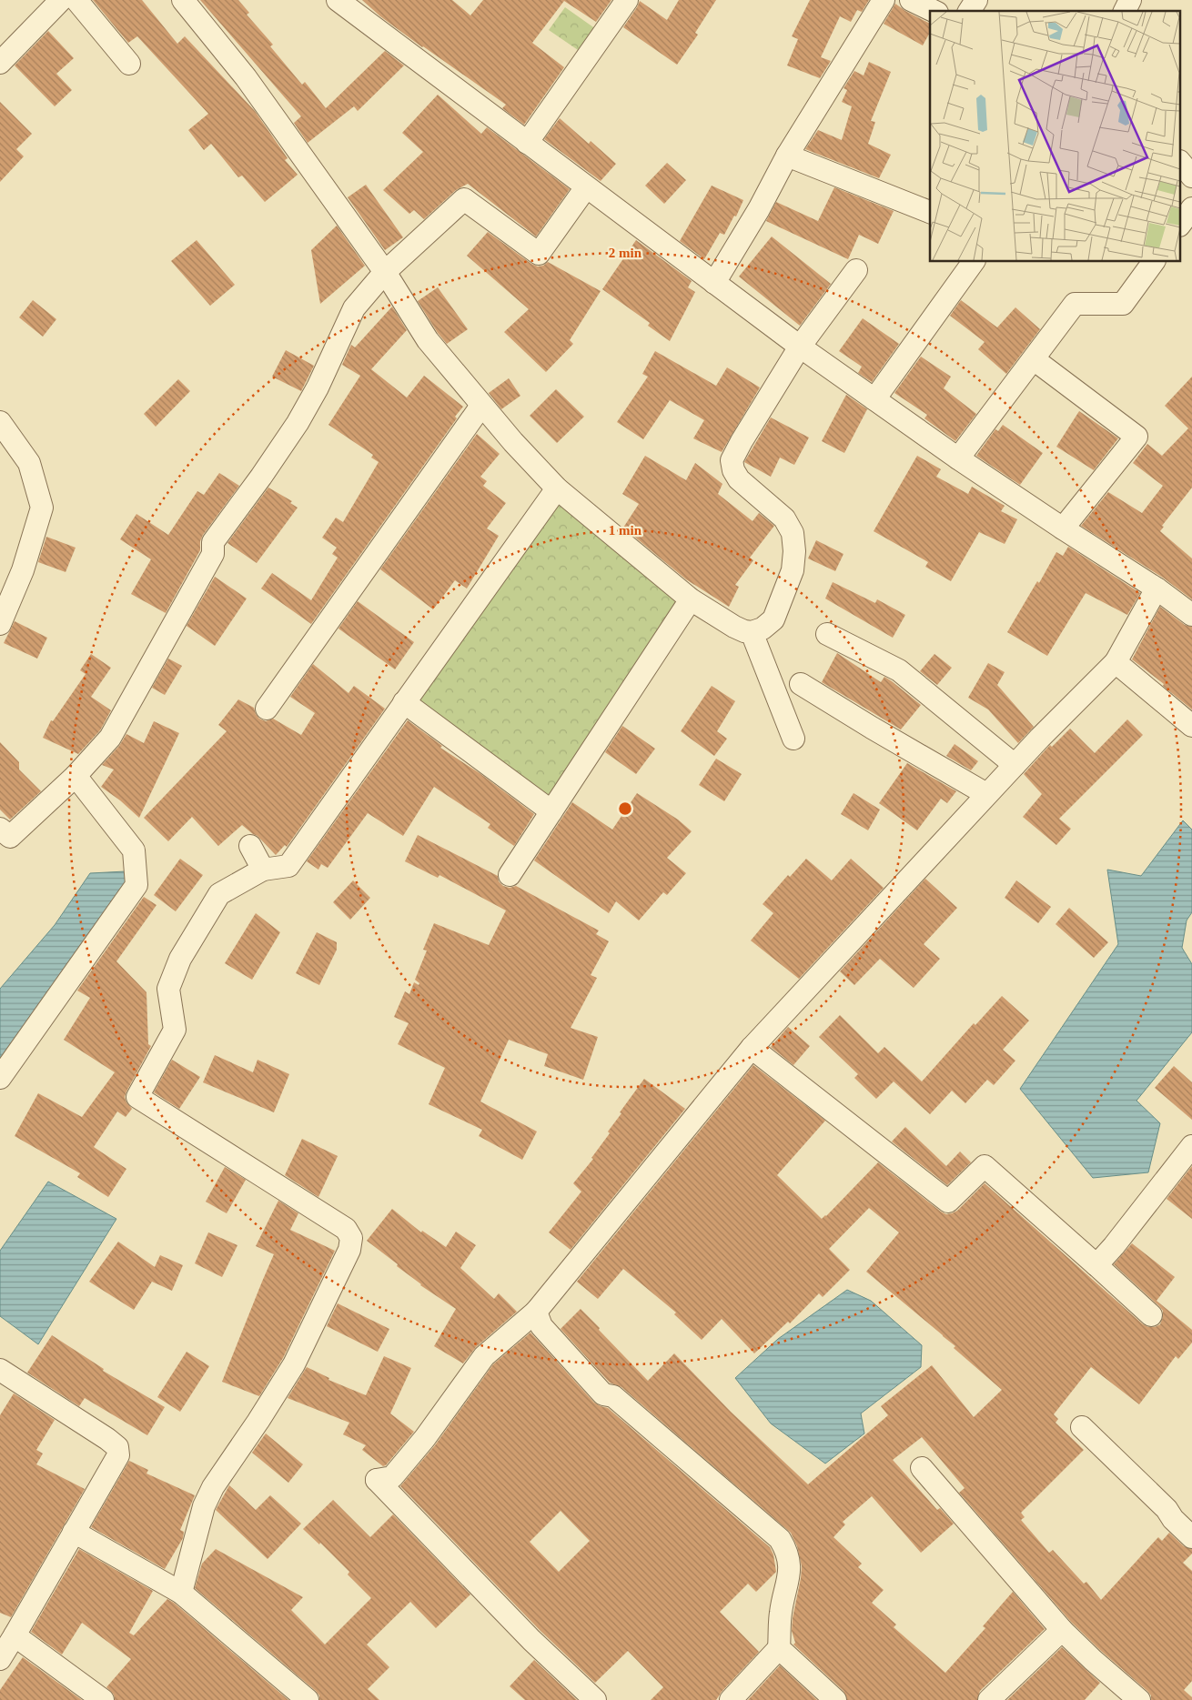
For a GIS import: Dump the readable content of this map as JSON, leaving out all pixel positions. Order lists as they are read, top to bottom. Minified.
{"rings":["2 min","1 min"]}
